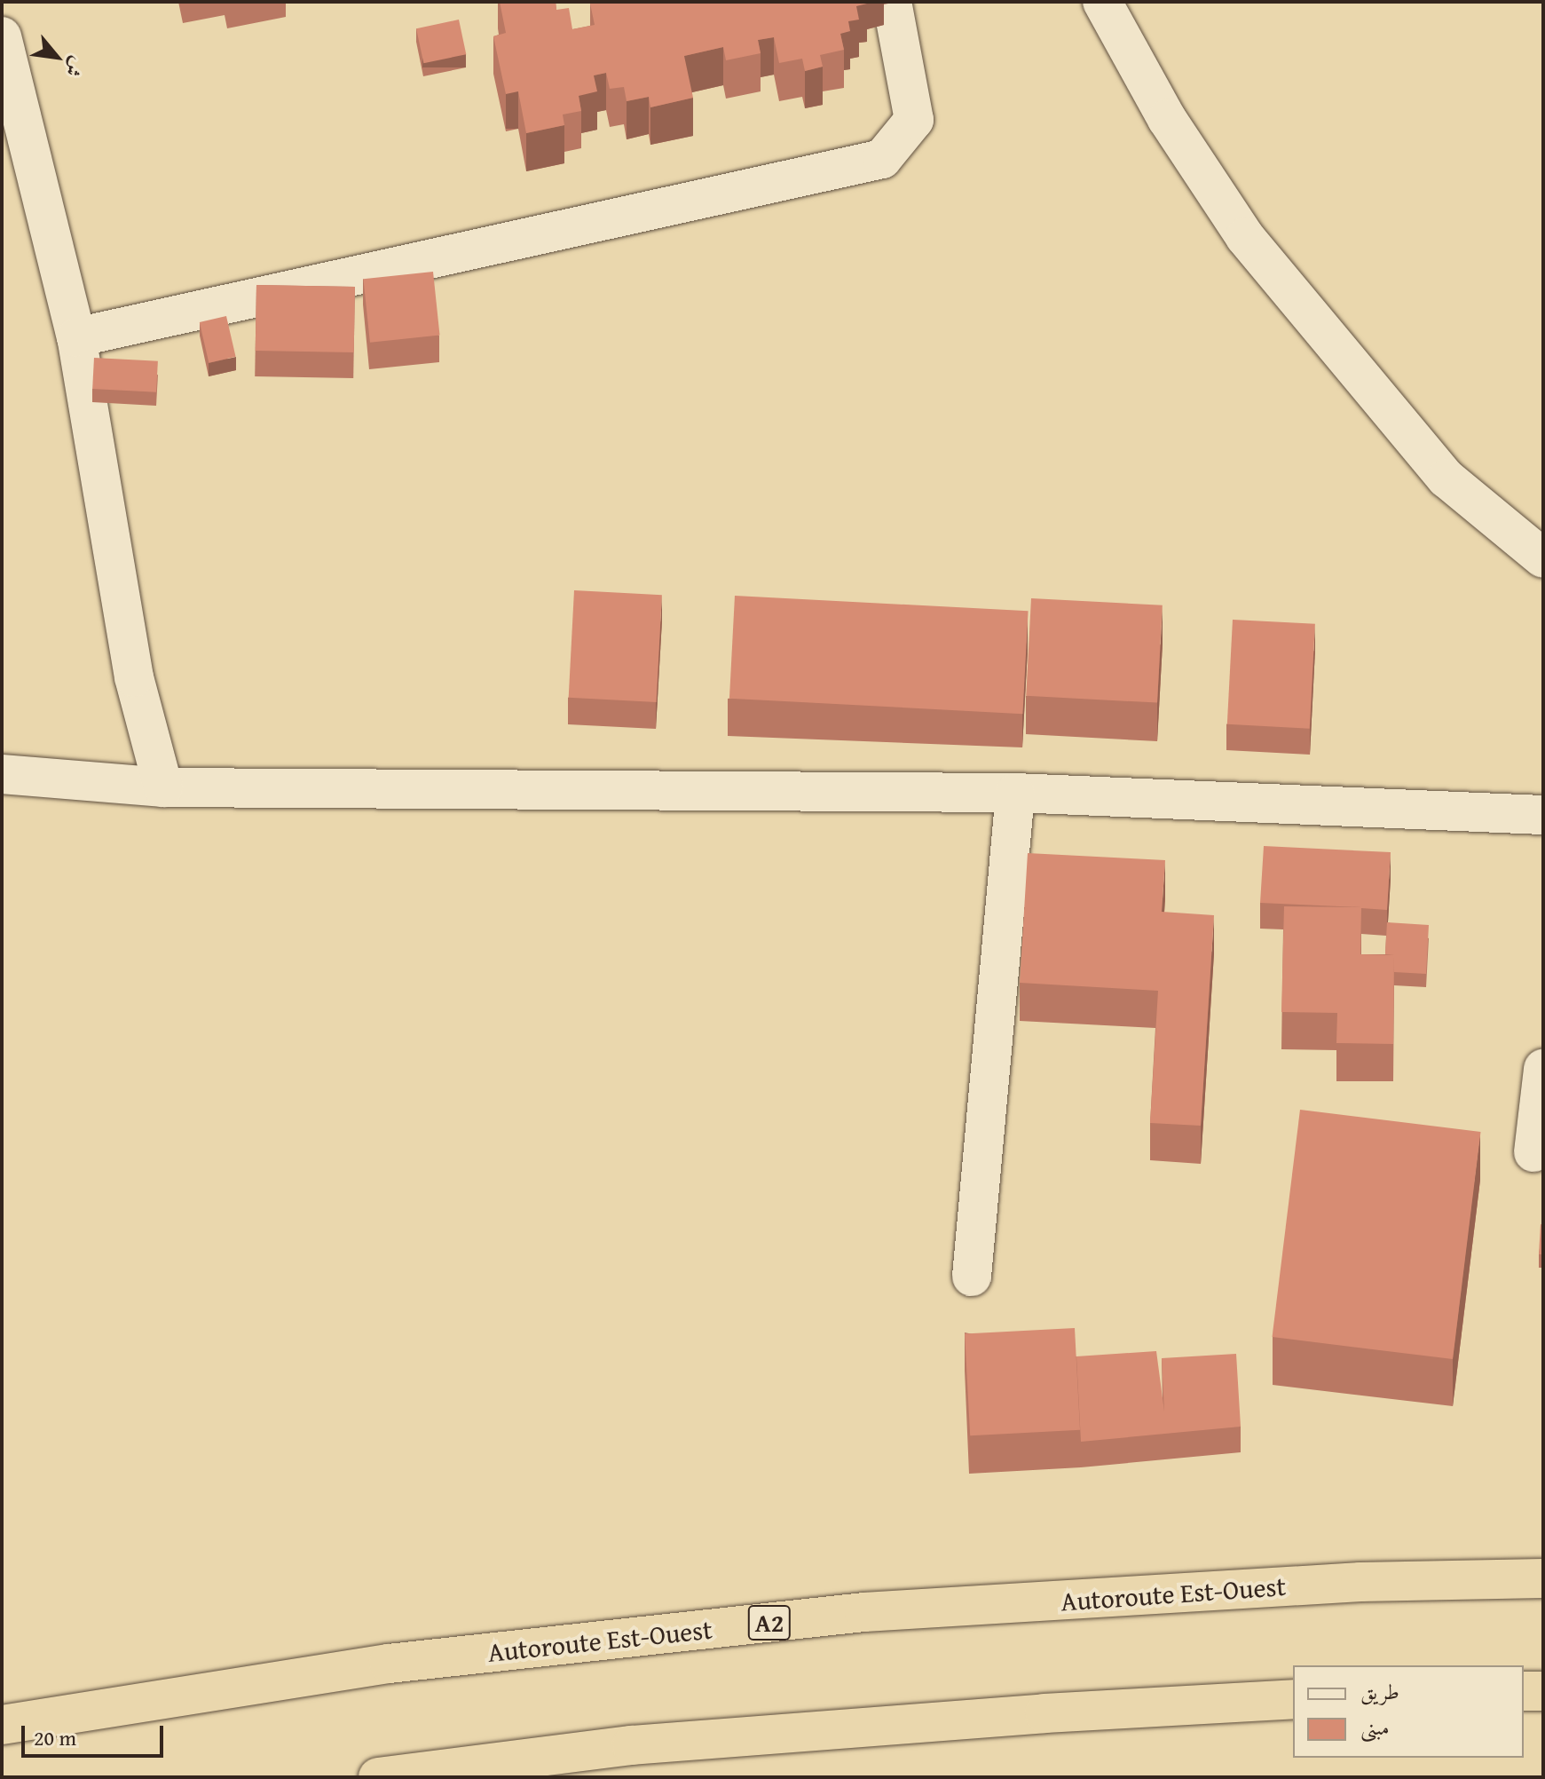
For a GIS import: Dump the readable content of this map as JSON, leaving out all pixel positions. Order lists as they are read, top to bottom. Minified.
{"streets":{"highway":["Autoroute Est-Ouest","A2"]},"legend":["طريق","مبنى"],"scale_bar":"20 m","north":"bottom right"}
